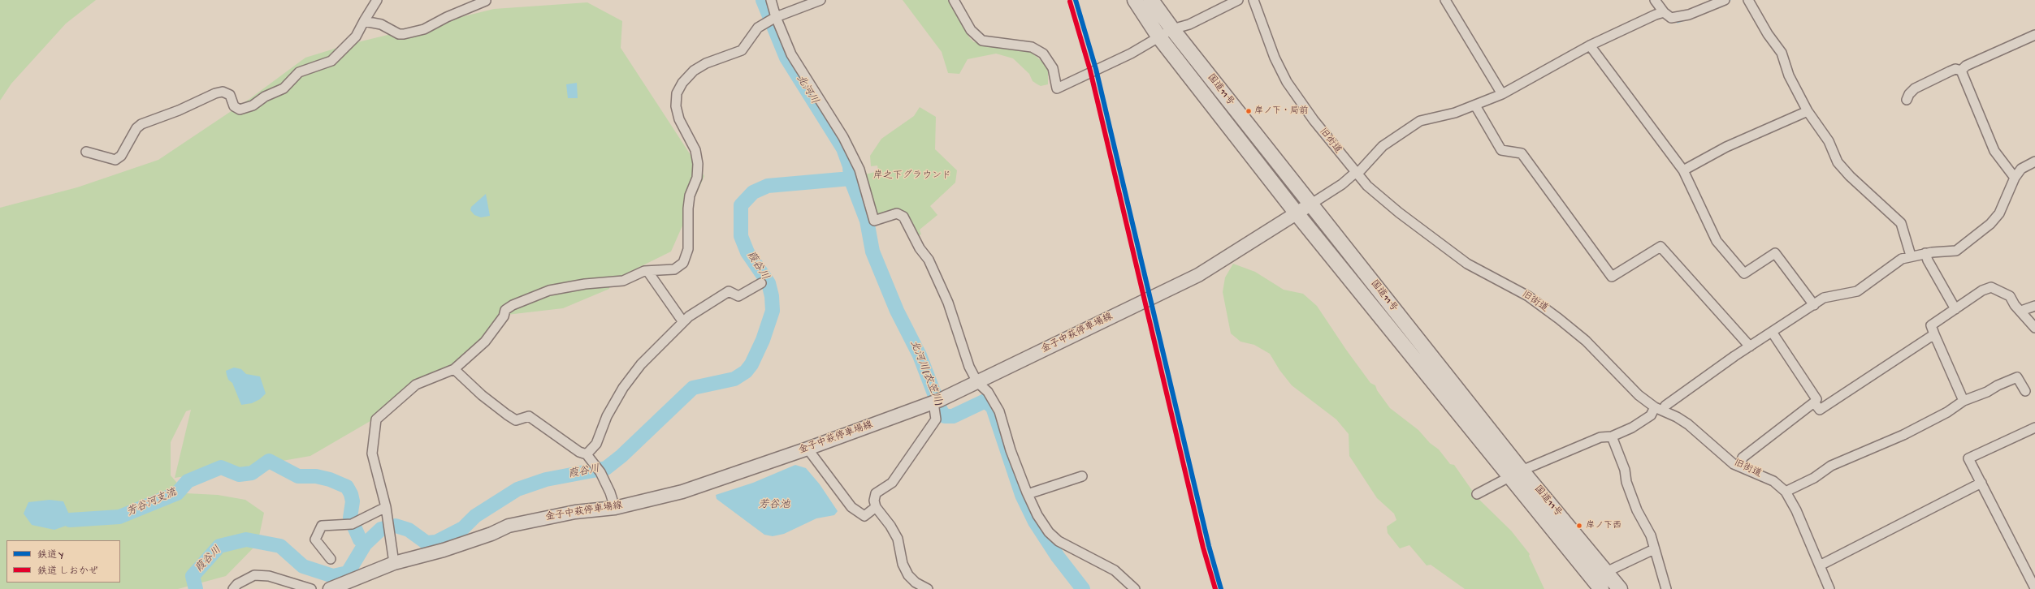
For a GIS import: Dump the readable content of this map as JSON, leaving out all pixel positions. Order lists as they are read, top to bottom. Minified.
{"streets":{"highway":["国道11号"],"main road":["金子中萩停車場線"],"street":["旧街道"]},"crossings":[["国道11号","金子中萩停車場線"]],"water":["北河川","葭谷川","北河川(衣笠川)","芳谷河支流","芳谷池"],"parks":["岸之下グラウンド"],"places":["岸ノ下・局前","岸ノ下西"],"lines":["rail line Y","rail line しおかぜ"],"legend":["鉄道 Y","鉄道 しおかぜ"]}
